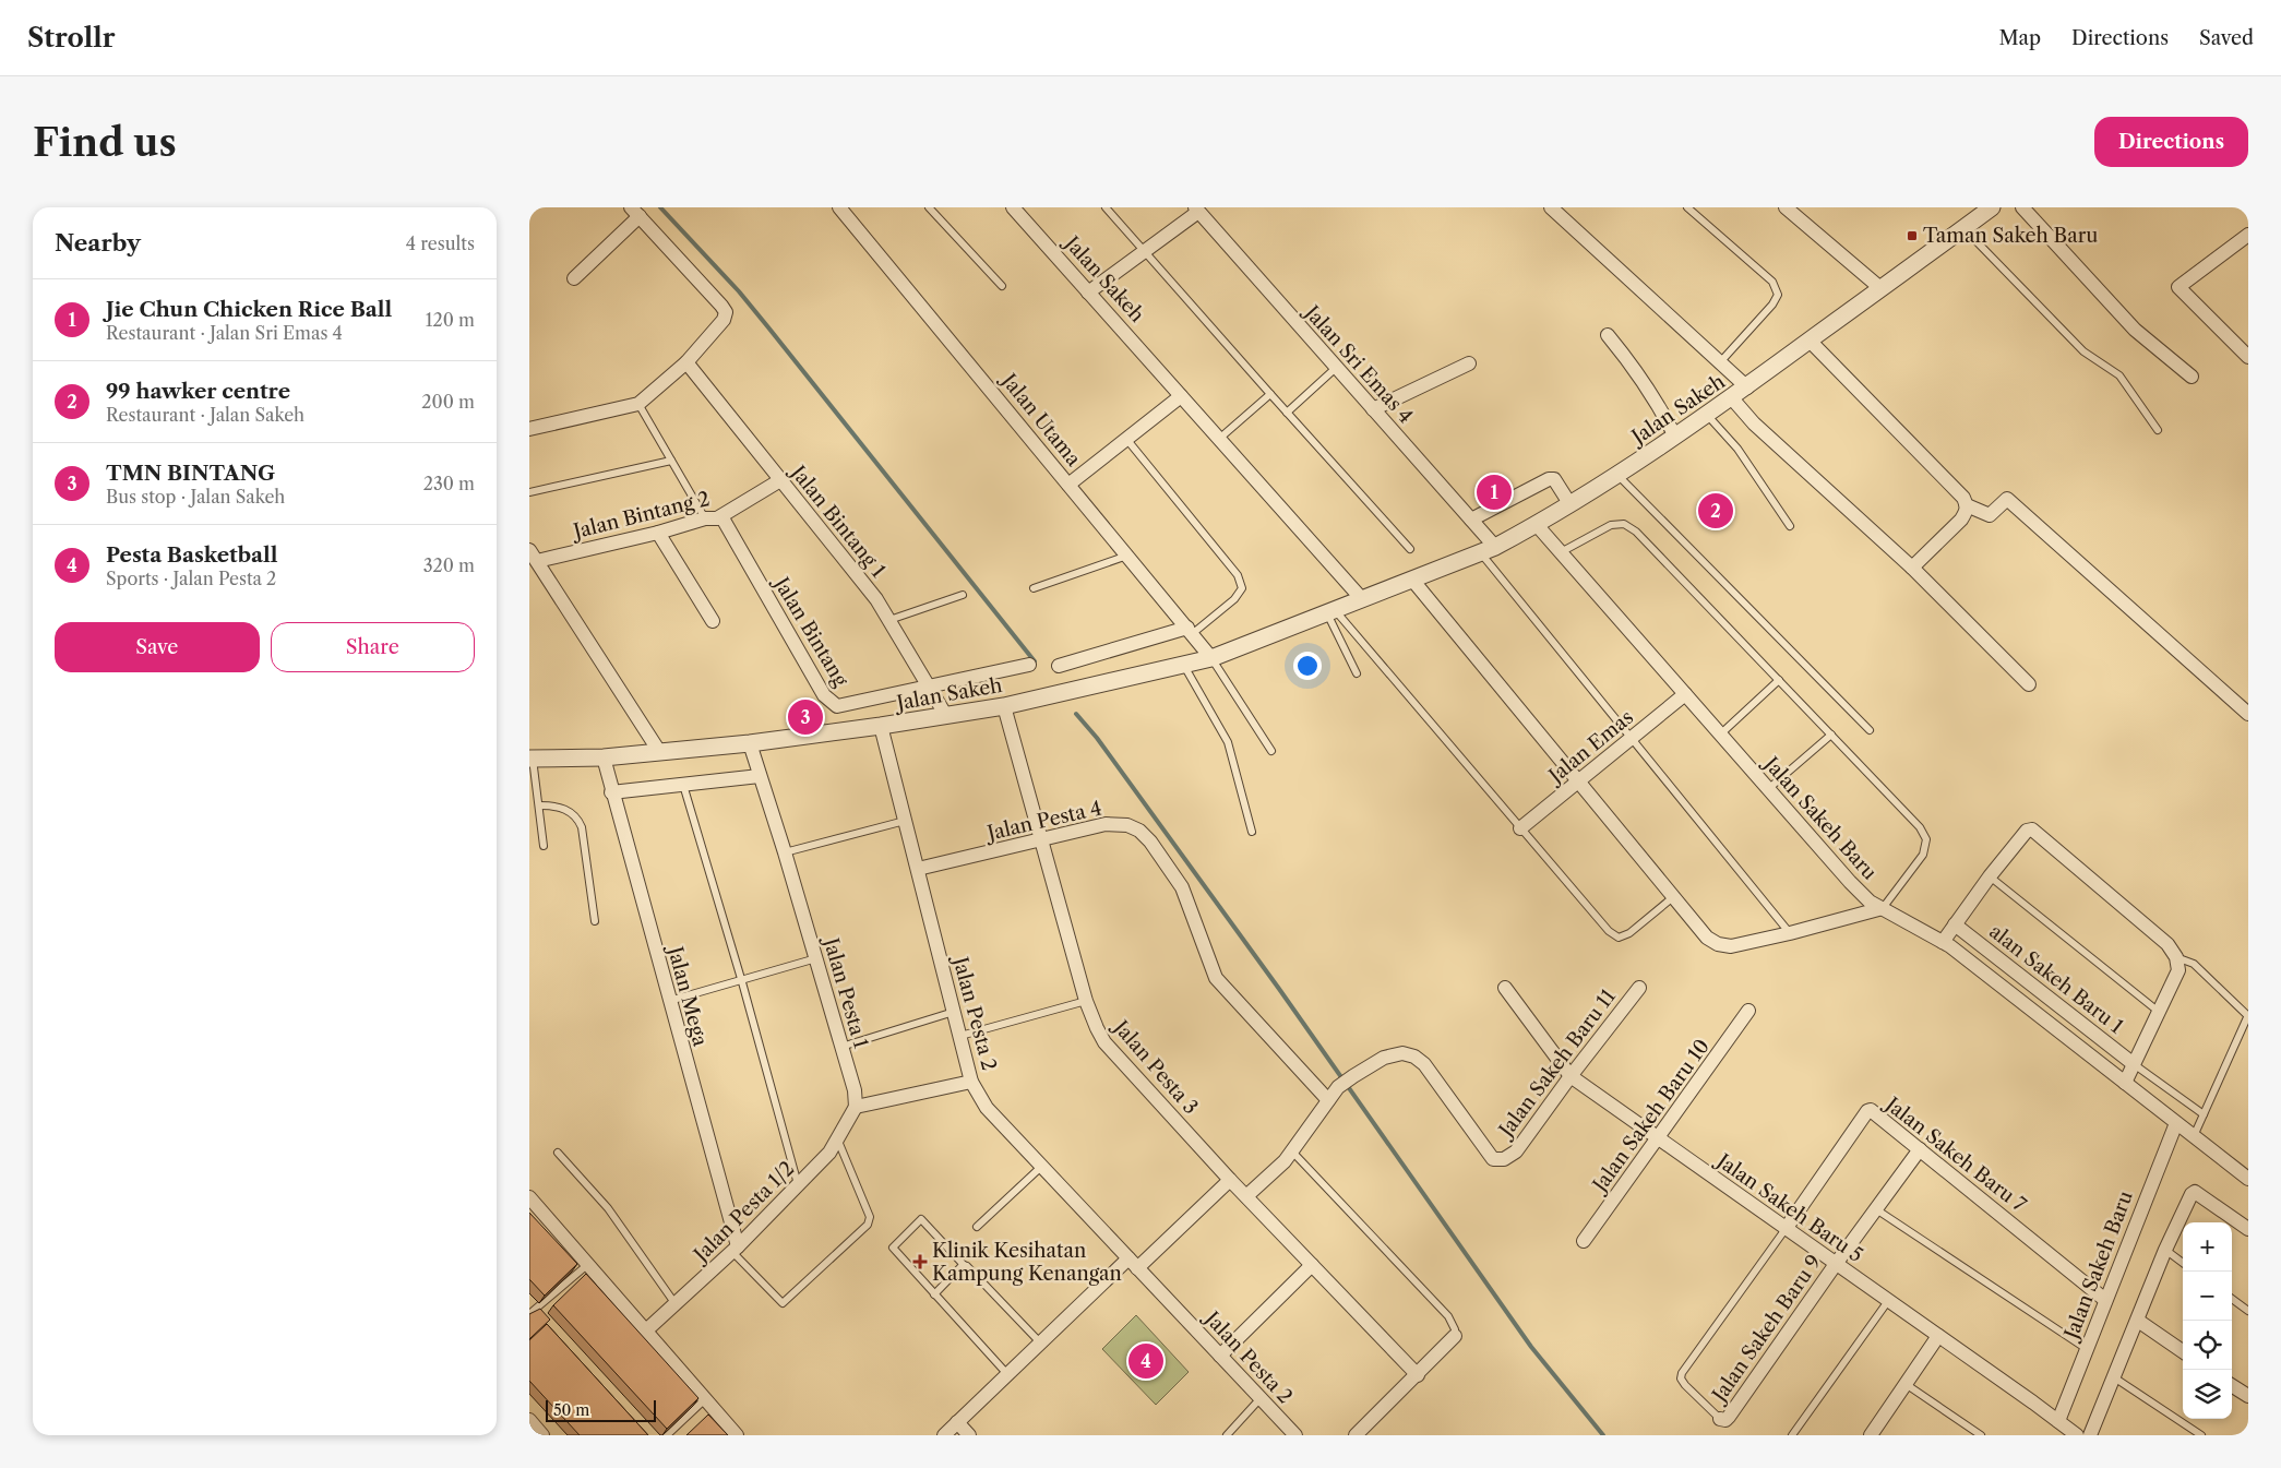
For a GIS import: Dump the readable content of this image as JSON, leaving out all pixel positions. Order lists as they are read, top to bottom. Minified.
{"streets":{"street":["Jalan Sakeh","Jalan Sri Emas 4","Jalan Utama","Jalan Bintang 2","Jalan Bintang 1","Jalan Bintang","Jalan Emas","Jalan Sakeh Baru","Jalan Pesta 4","alan Sakeh Baru 1","Jalan Pesta 1","Jalan Mega","Jalan Pesta 2","Jalan Sakeh Baru 11","Jalan Pesta 3","Jalan Sakeh Baru 10","Jalan Sakeh Baru 7","Jalan Sakeh Baru 5","Jalan Pesta 1/2","Jalan Sakeh Baru 9"]},"crossings":[["Jalan Sakeh","Jalan Sri Emas 4"],["Jalan Sakeh","Jalan Utama"],["Jalan Sakeh","Jalan Bintang 1"],["Jalan Sakeh","Jalan Sakeh Baru"],["Jalan Sakeh","Jalan Pesta 1"],["Jalan Sakeh","Jalan Mega"],["Jalan Sakeh","Jalan Pesta 2"],["Jalan Sakeh","Jalan Pesta 3"],["Jalan Bintang 2","Jalan Bintang 1"],["Jalan Bintang 2","Jalan Bintang"],["Jalan Bintang 1","Jalan Bintang"],["Jalan Emas","Jalan Sakeh Baru"],["Jalan Sakeh Baru","Jalan Sakeh Baru 7"],["Jalan Sakeh Baru","Jalan Sakeh Baru 5"],["Jalan Pesta 4","Jalan Pesta 2"],["Jalan Pesta 4","Jalan Sakeh Baru 11"],["Jalan Pesta 4","Jalan Pesta 3"],["Jalan Pesta 1","Jalan Pesta 1/2"],["Jalan Mega","Jalan Pesta 1/2"],["Jalan Sakeh Baru 11","Jalan Sakeh Baru 5"],["Jalan Sakeh Baru 10","Jalan Sakeh Baru 5"],["Jalan Sakeh Baru 7","Jalan Sakeh Baru 5"],["Jalan Sakeh Baru 7","Jalan Sakeh Baru 9"],["Jalan Sakeh Baru 5","Jalan Sakeh Baru 9"]],"places":{"transit":["Taman Sakeh Baru"],"health":["Klinik Kesihatan Kampung Kenangan"]},"scale_bar":"50 m","page":{"header":"Strollr","nav":["Map","Directions","Saved"],"buttons":["Directions",["Save","Share"]],"title":"Find us","heading":["Nearby","4 results"],"list":[{"mark":"1","name":"Jie Chun Chicken Rice Ball","note":"Restaurant · Jalan Sri Emas 4","value":"120 m"},{"mark":"2","name":"99 hawker centre","note":"Restaurant · Jalan Sakeh","value":"200 m"},{"mark":"3","name":"TMN BINTANG","note":"Bus stop · Jalan Sakeh","value":"230 m"},{"mark":"4","name":"Pesta Basketball","note":"Sports · Jalan Pesta 2","value":"320 m"}],"pins":["1","2","3","4"],"map_buttons":["+","−"],"scale":"50 m"}}
